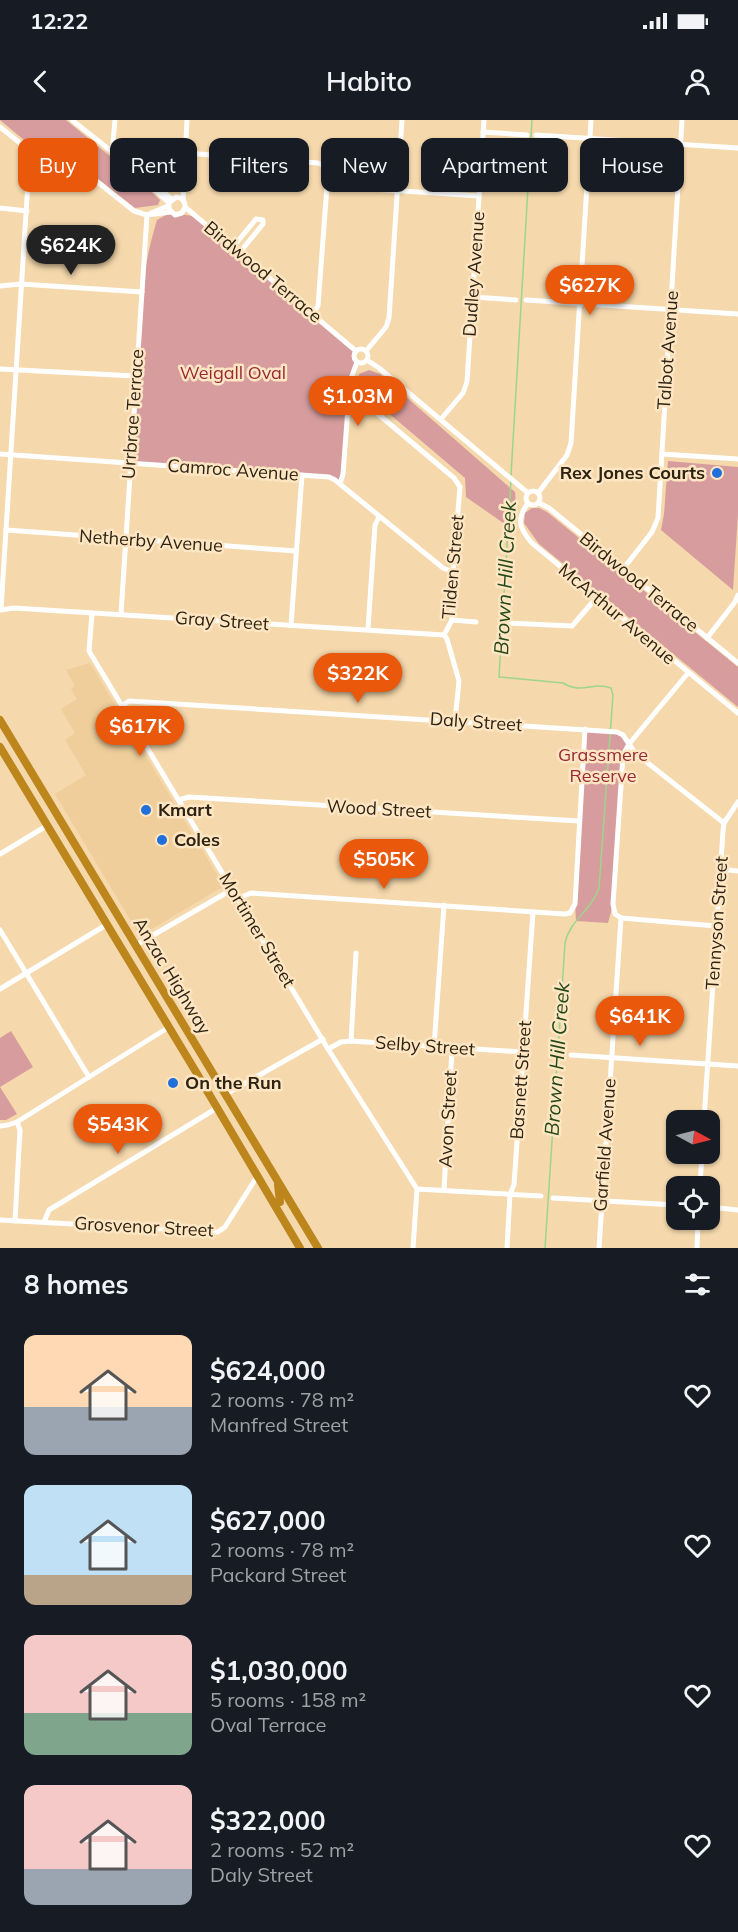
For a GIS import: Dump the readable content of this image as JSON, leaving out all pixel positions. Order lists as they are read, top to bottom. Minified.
{"streets":{"highway":["Anzac Highway"],"street":["Birdwood Terrace","Dudley Avenue","Talbot Avenue","Urrbrae Terrace","Camroc Avenue","Netherby Avenue","Tilden Street","McArthur Avenue","Gray Street","Daly Street","Wood Street","Tennyson Street","Mortimer Street","Selby Street","Basnett Street","Avon Street","Garfield Avenue","Grosvenor Street"]},"crossings":[["Birdwood Terrace","Talbot Avenue"],["Birdwood Terrace","McArthur Avenue"],["Urrbrae Terrace","Camroc Avenue"],["Urrbrae Terrace","Netherby Avenue"],["Urrbrae Terrace","Gray Street"],["Tilden Street","Gray Street"],["Tilden Street","Daly Street"],["McArthur Avenue","Garfield Avenue"],["Gray Street","Mortimer Street"],["Daly Street","Tennyson Street"],["Daly Street","Mortimer Street"],["Daly Street","Garfield Avenue"],["Wood Street","Mortimer Street"],["Mortimer Street","Selby Street"],["Anzac Highway","Grosvenor Street"],["Selby Street","Basnett Street"],["Selby Street","Avon Street"]],"water":["Brown Hill Creek"],"parks":["Weigall Oval","Grassmere Reserve"],"places":["Rex Jones Courts","Kmart","Coles","On the Run"],"north":"right","page":{"status":"12:22","header":"Habito","chip":["Buy","Rent","Filters","New","Apartment","House"],"price":["$624K","$627K","$1.03M","$322K","$617K","$505K","$641K","$543K"],"heading":"8 homes","list":[{"name":"$624,000","note":"2 rooms · 78 m² · Manfred Street"},{"name":"$627,000","note":"2 rooms · 78 m² · Packard Street"},{"name":"$1,030,000","note":"5 rooms · 158 m² · Oval Terrace"},{"name":"$322,000","note":"2 rooms · 52 m² · Daly Street"}]}}
